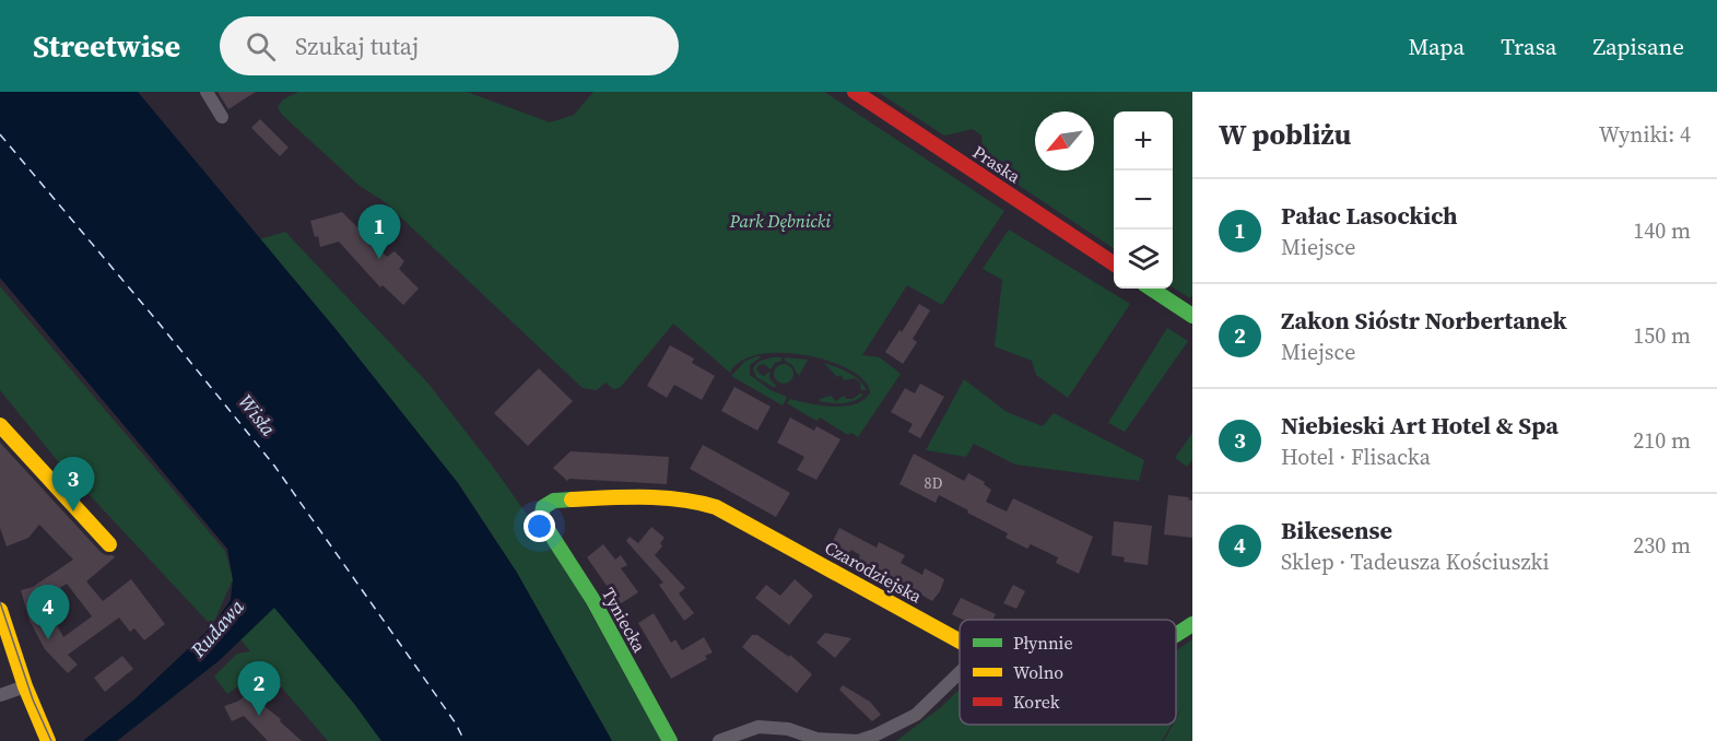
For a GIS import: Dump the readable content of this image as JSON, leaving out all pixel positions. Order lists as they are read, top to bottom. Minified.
{"streets":{"street":["Praska","Czarodziejska","Tyniecka"]},"crossings":[["Czarodziejska","Tyniecka"]],"water":["Wisła","Rudawa"],"parks":["Park Dębnicki"],"house_numbers":["8D"],"legend":["Płynnie","Wolno","Korek"],"north":"bottom left","page":{"header":"Streetwise","search":"Szukaj tutaj","nav":["Mapa","Trasa","Zapisane"],"heading":["W pobliżu","Wyniki: 4"],"map_buttons":["+","−"],"list":[{"mark":"1","name":"Pałac Lasockich","note":"Miejsce","value":"140 m"},{"mark":"2","name":"Zakon Sióstr Norbertanek","note":"Miejsce","value":"150 m"},{"mark":"3","name":"Niebieski Art Hotel & Spa","note":"Hotel · Flisacka","value":"210 m"},{"mark":"4","name":"Bikesense","note":"Sklep · Tadeusza Kościuszki","value":"230 m"}],"pins":["1","3","4","2"]}}
